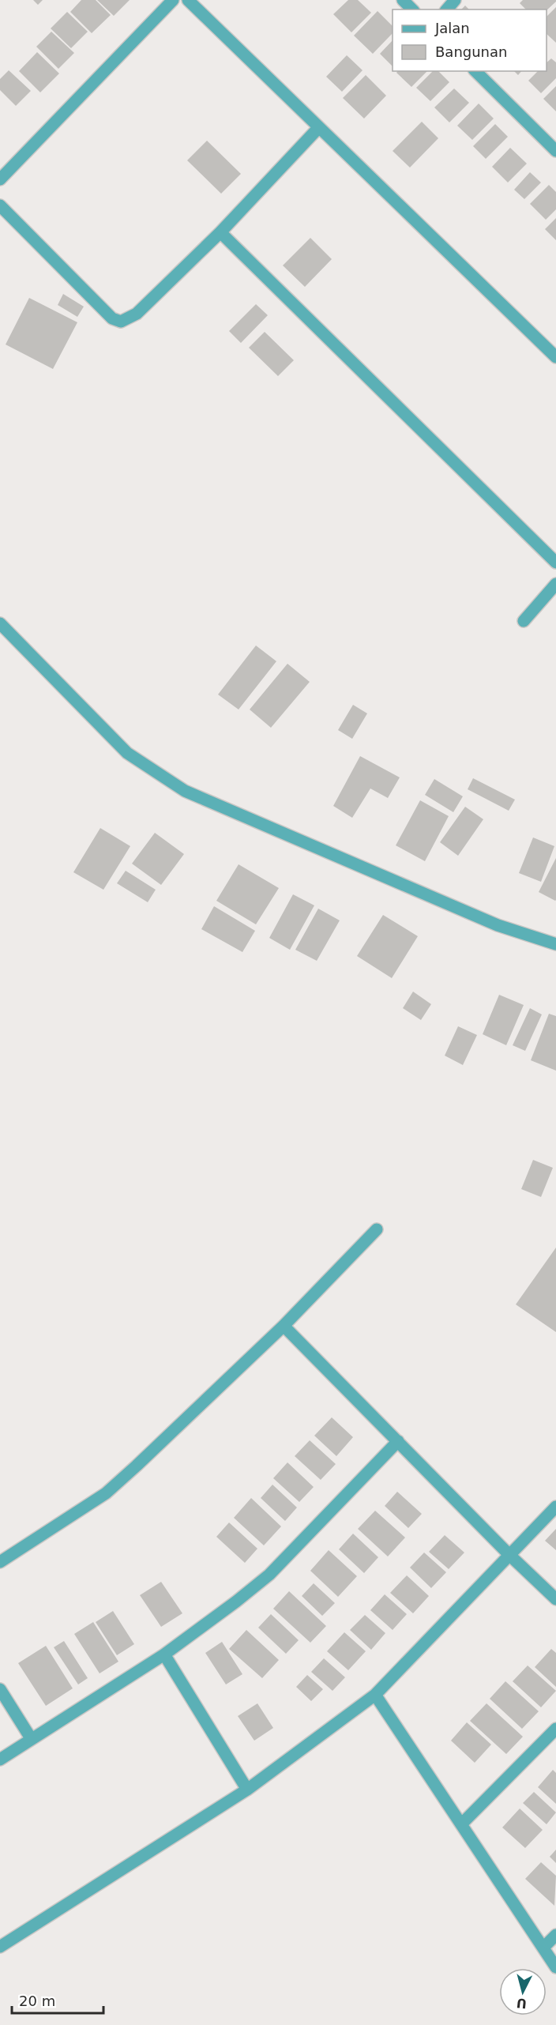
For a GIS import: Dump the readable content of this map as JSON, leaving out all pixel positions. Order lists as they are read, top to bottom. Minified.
{"legend":["Jalan","Bangunan"],"scale_bar":"20 m","north":"bottom"}
